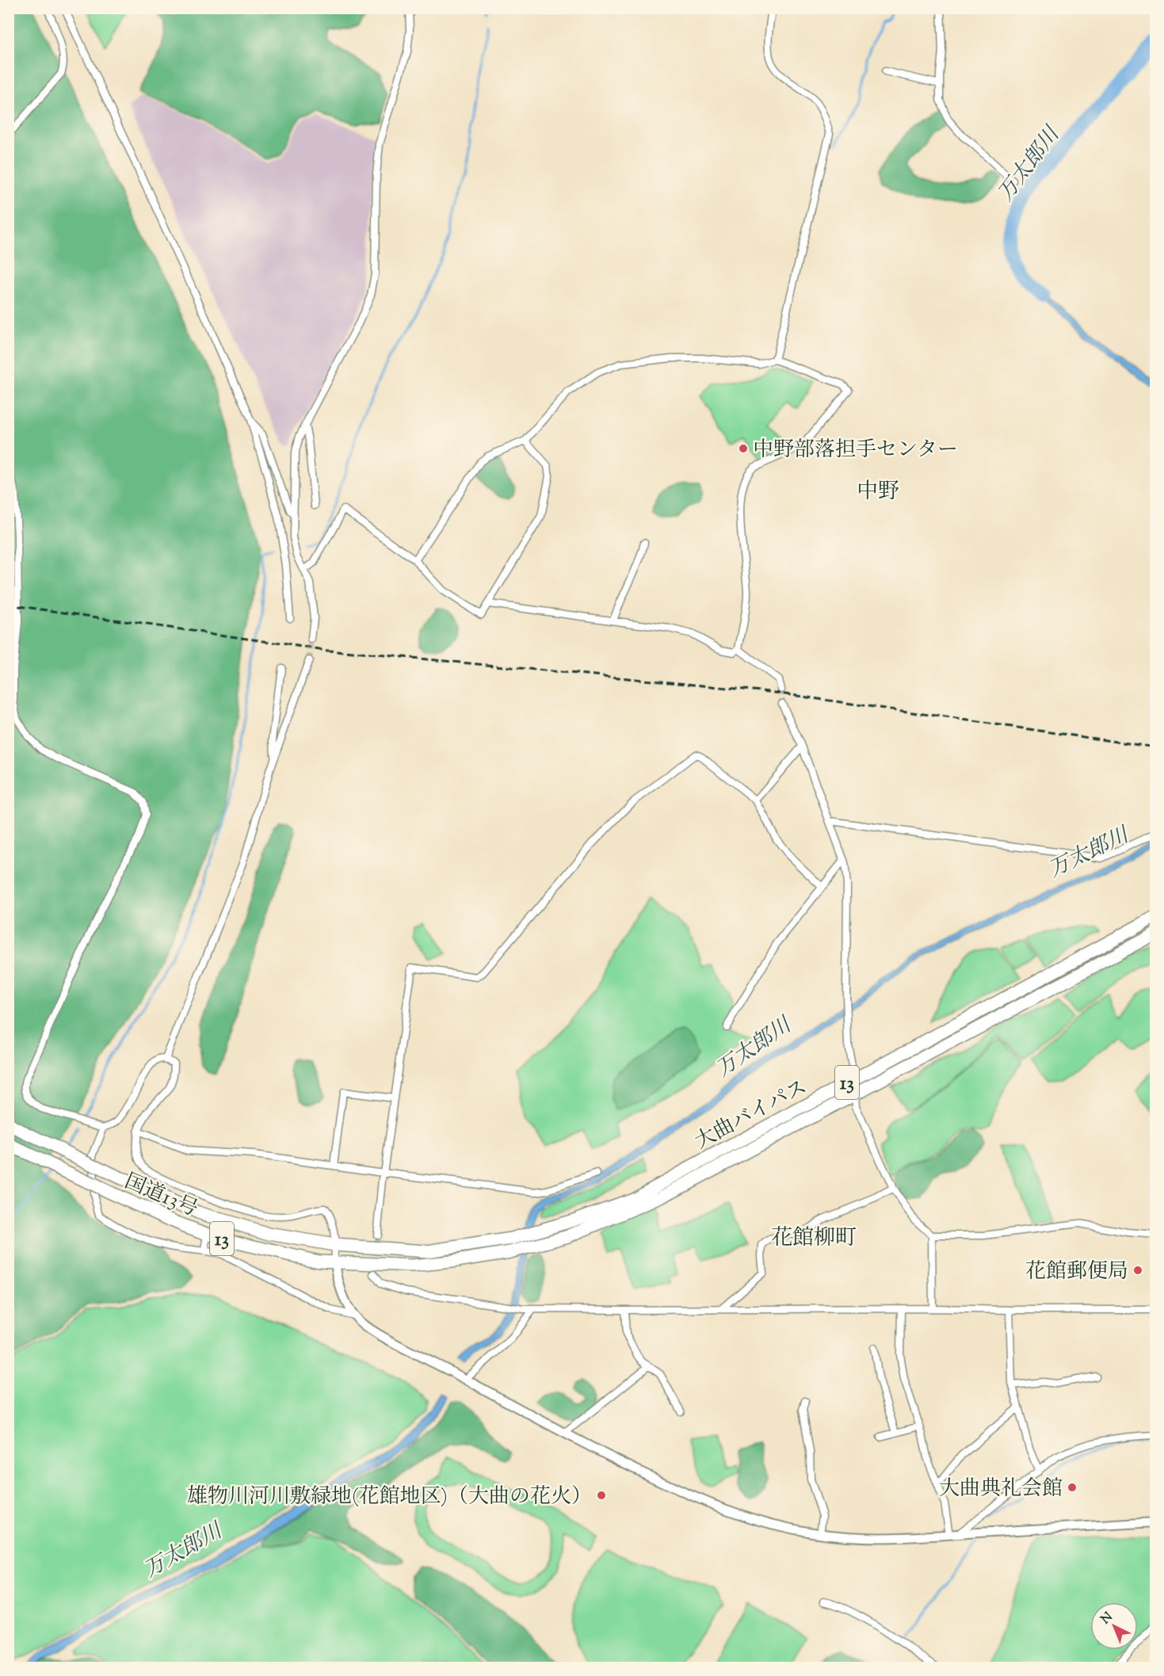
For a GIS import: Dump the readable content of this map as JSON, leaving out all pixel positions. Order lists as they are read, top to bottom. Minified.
{"streets":{"highway":["13","大曲バイパス","国道13号"]},"crossings":[["大曲バイパス","国道13号"]],"districts":["中野","花館柳町"],"water":["万太郎川"],"places":["中野部落担手センター","花館郵便局","大曲典礼会館","雄物川河川敷緑地(花館地区)（大曲の花火）"],"north":"top left"}
